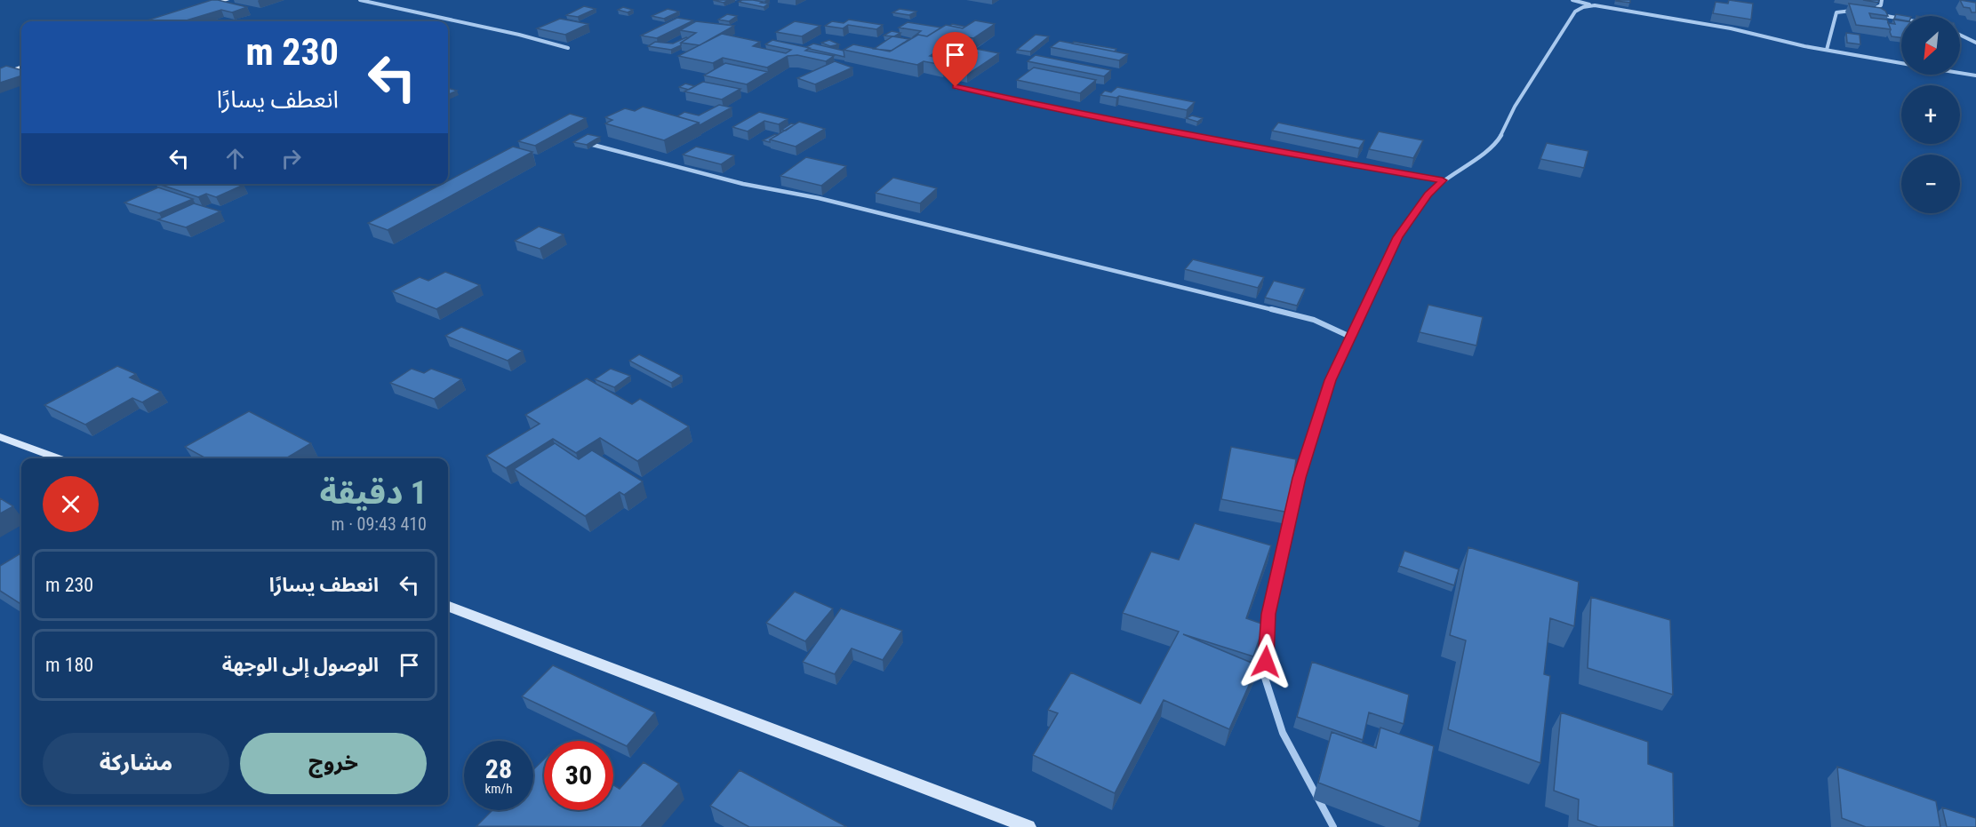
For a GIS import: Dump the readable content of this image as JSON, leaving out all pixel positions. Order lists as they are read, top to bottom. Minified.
{"north":"bottom left","page":{"map_buttons":["+","−"],"turn":["230 m","انعطف يسارًا"],"heading":["1 دقيقة","410 m · 09:43"],"list":[{"name":"انعطف يسارًا","value":"230 m"},{"name":"الوصول إلى الوجهة","value":"180 m"}],"buttons":["خروج","مشاركة"],"speed":"28 km/h","limit":"30"}}
